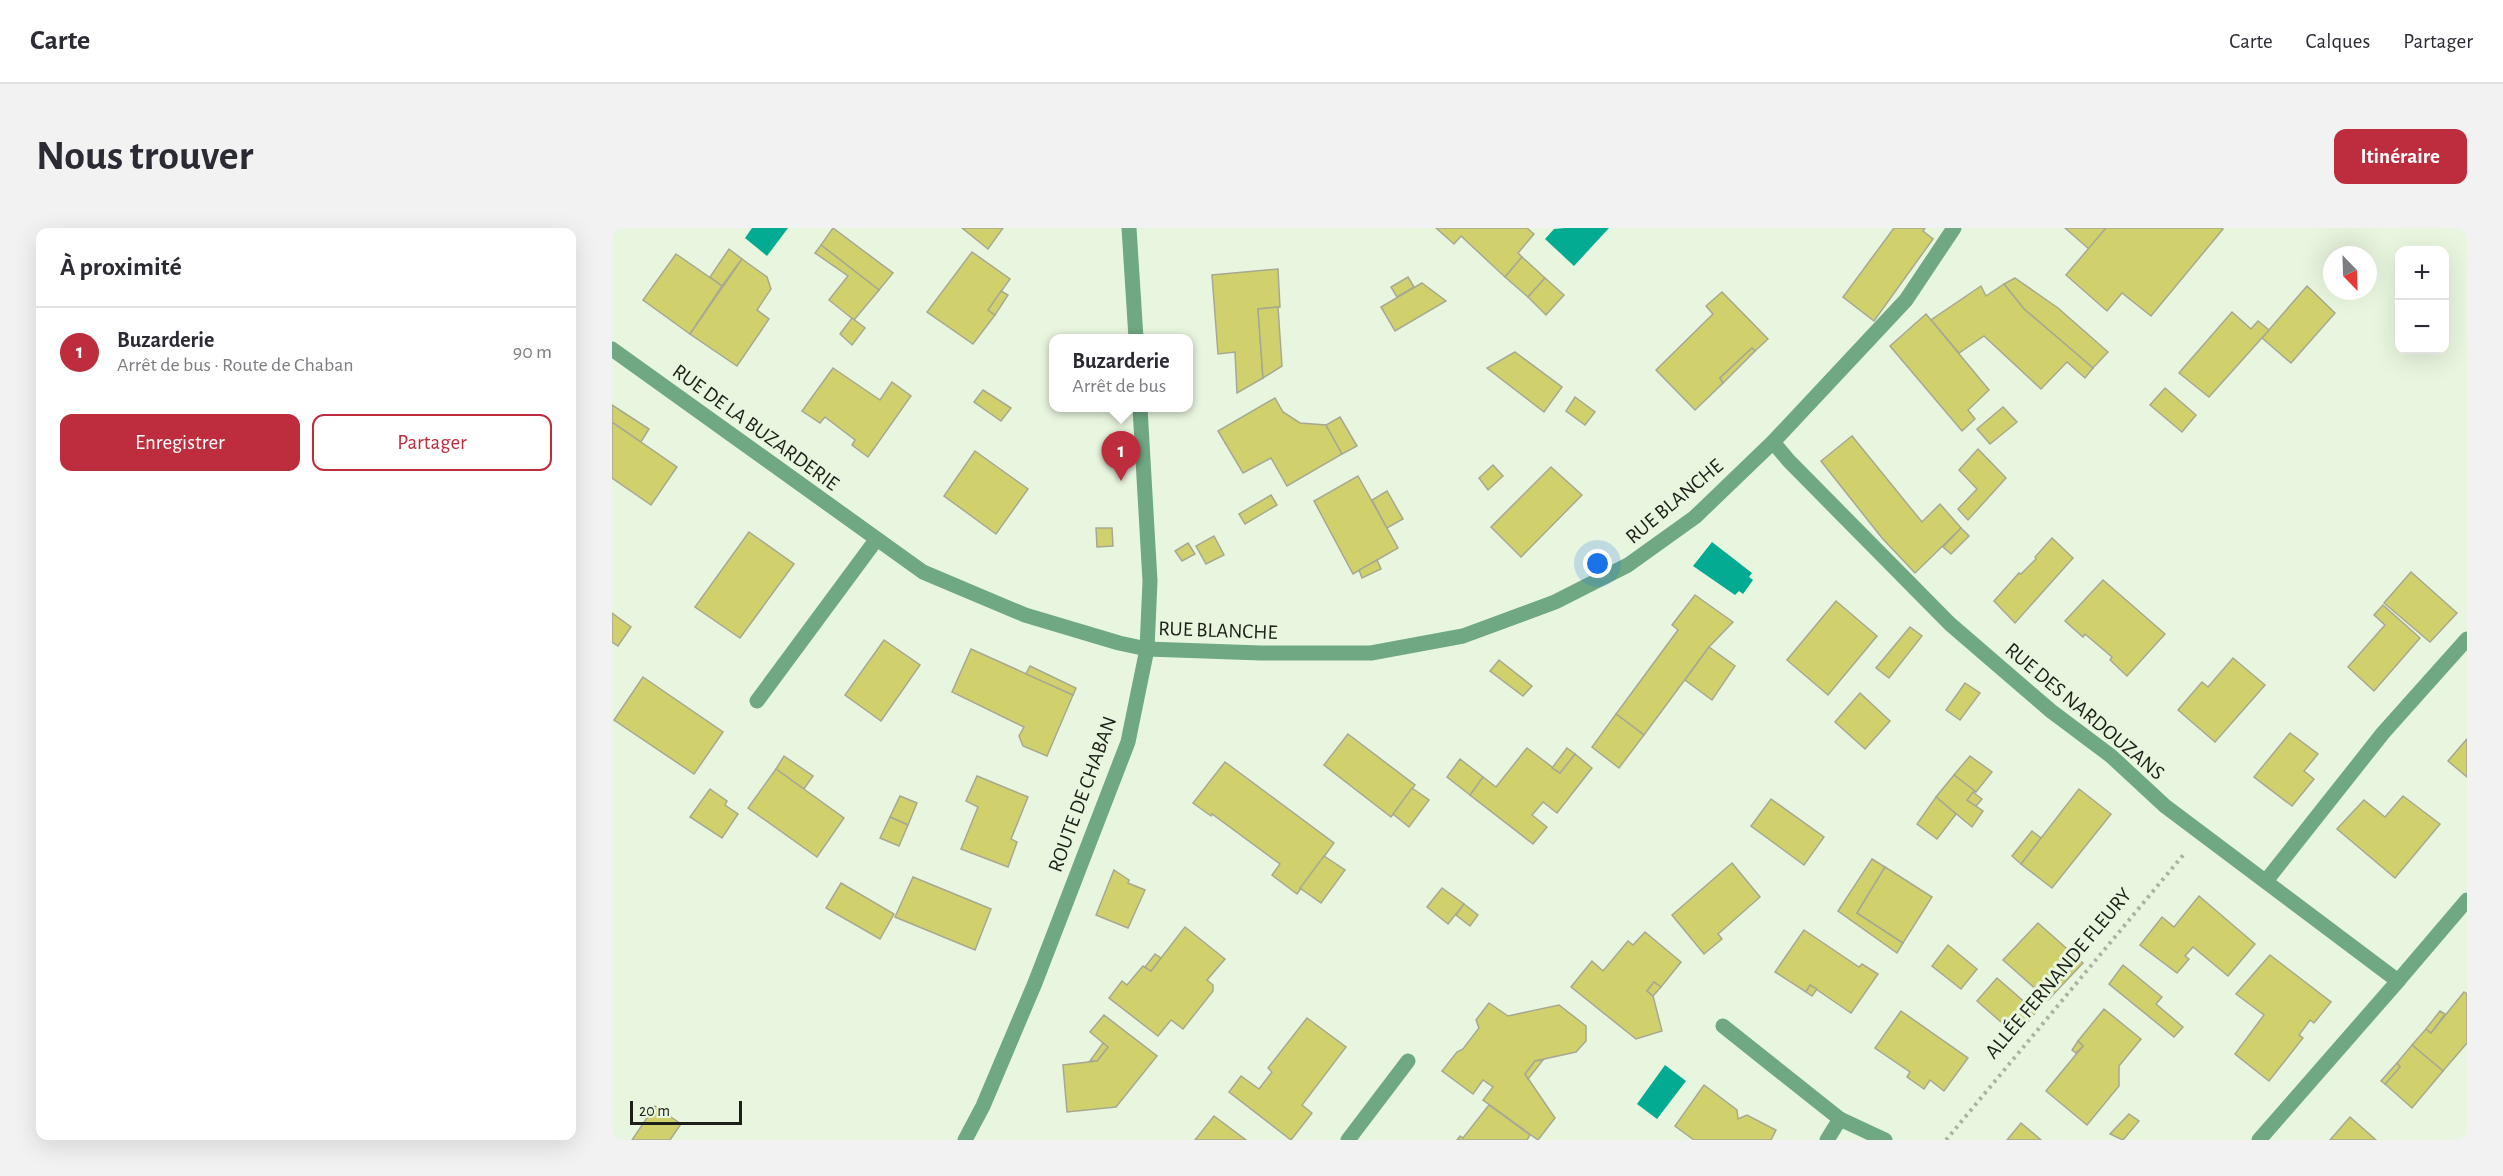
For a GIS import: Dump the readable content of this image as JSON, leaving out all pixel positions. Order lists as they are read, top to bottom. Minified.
{"streets":{"street":["RUE DE LA BUZARDERIE","RUE BLANCHE","RUE DES NARDOUZANS","ROUTE DE CHABAN"],"path":["ALLÉE FERNANDE FLEURY"]},"crossings":[["RUE DE LA BUZARDERIE","RUE BLANCHE"],["RUE DE LA BUZARDERIE","ROUTE DE CHABAN"],["RUE BLANCHE","RUE DES NARDOUZANS"],["RUE BLANCHE","ROUTE DE CHABAN"],["RUE DES NARDOUZANS","ALLÉE FERNANDE FLEURY"]],"scale_bar":"20 m","north":"bottom right","page":{"header":"Carte","nav":["Carte","Calques","Partager"],"buttons":["Itinéraire",["Enregistrer","Partager"]],"title":"Nous trouver","heading":"À proximité","map_buttons":["+","−"],"list":[{"mark":"1","name":"Buzarderie","note":"Arrêt de bus · Route de Chaban","value":"90 m"}],"popup":["Buzarderie","Arrêt de bus"],"pins":"1","scale":"20 m"}}
